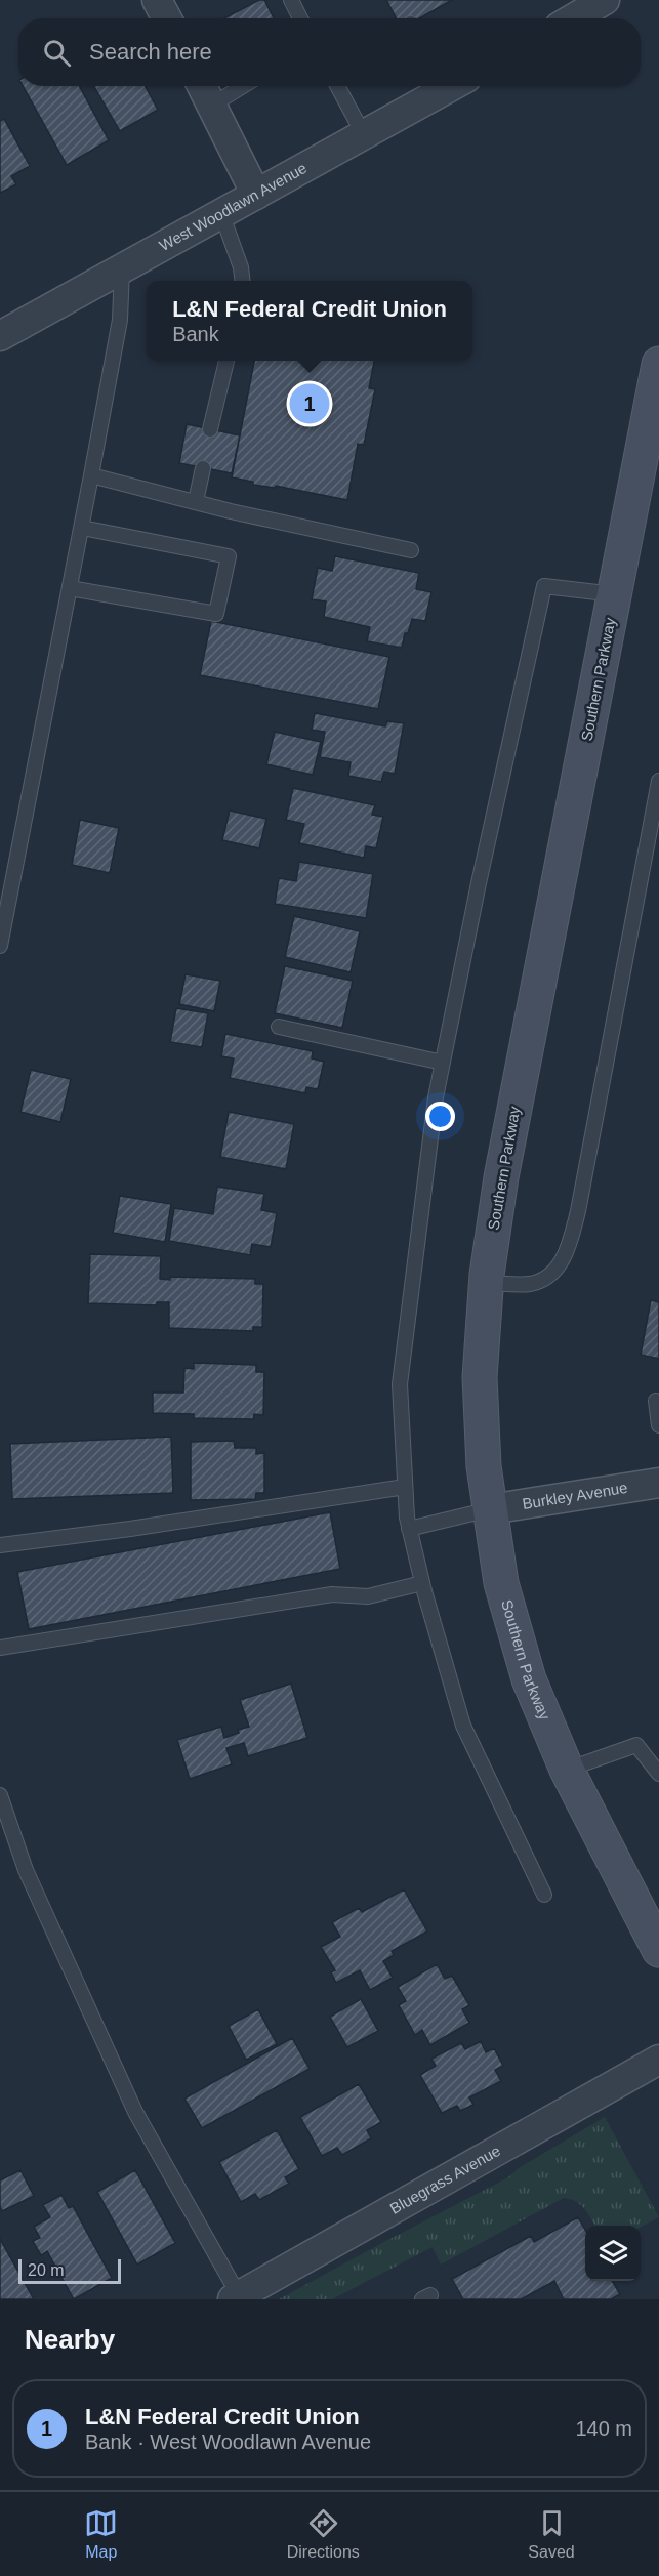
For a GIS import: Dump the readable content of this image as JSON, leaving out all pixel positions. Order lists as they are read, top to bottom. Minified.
{"streets":{"main road":["Southern Parkway"],"street":["West Woodlawn Avenue","Burkley Avenue","Bluegrass Avenue"]},"crossings":[["Southern Parkway","Burkley Avenue"]],"scale_bar":"20 m","page":{"search":"Search here","popup":["L&N Federal Credit Union","Bank"],"pins":"1","scale":"20 m","heading":"Nearby","list":[{"mark":"1","name":"L&N Federal Credit Union","note":"Bank · West Woodlawn Avenue","value":"140 m"}],"nav":["Map","Directions","Saved"]}}
